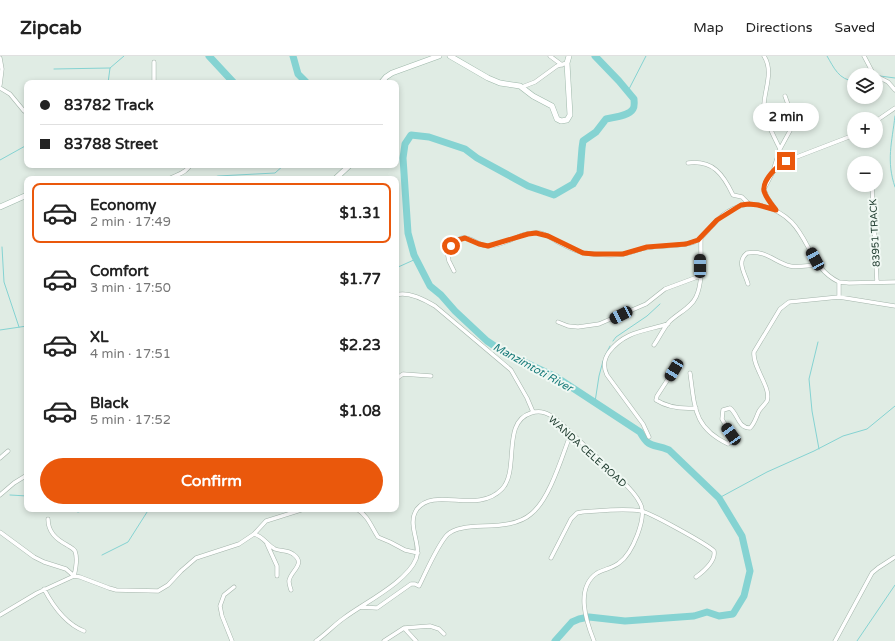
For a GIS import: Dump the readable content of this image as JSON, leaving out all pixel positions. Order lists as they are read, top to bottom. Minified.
{"streets":{"street":["83951 TRACK","WANDA CELE ROAD"]},"water":["Manzimtoti River"],"page":{"header":"Zipcab","nav":["Map","Directions","Saved"],"map_buttons":["+","−"],"banner":["83782 Track","83788 Street"],"bubble":"2 min","list":[{"name":"Economy","note":"2 min · 17:49","value":"$1.31"},{"name":"Comfort","note":"3 min · 17:50","value":"$1.77"},{"name":"XL","note":"4 min · 17:51","value":"$2.23"},{"name":"Black","note":"5 min · 17:52","value":"$1.08"}],"buttons":"Confirm"}}
